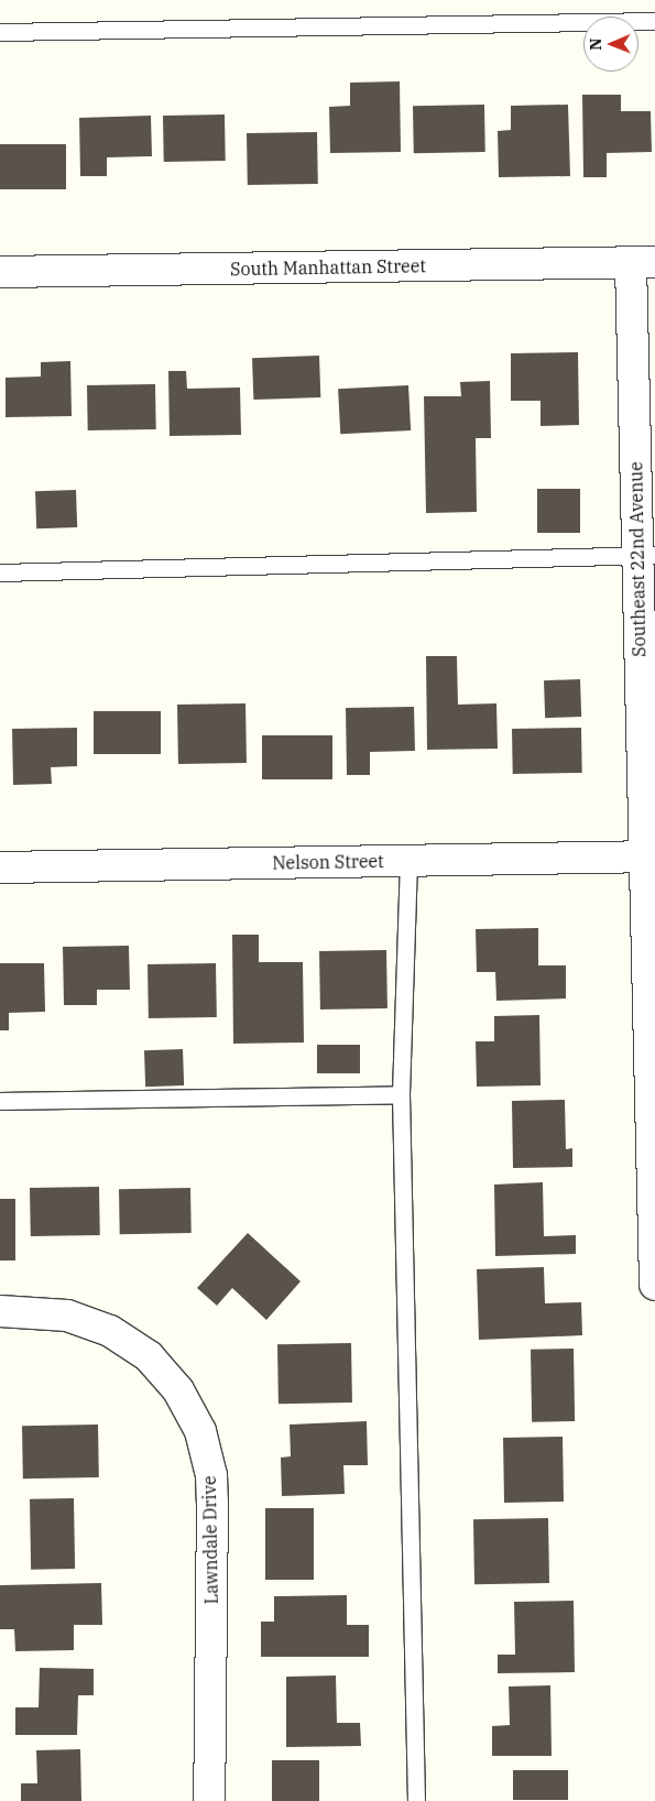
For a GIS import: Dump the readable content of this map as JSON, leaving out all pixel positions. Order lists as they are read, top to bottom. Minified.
{"streets":{"street":["South Manhattan Street","Southeast 22nd Avenue","Nelson Street","Lawndale Drive"]},"crossings":[["South Manhattan Street","Southeast 22nd Avenue"],["Southeast 22nd Avenue","Nelson Street"]],"north":"left"}
